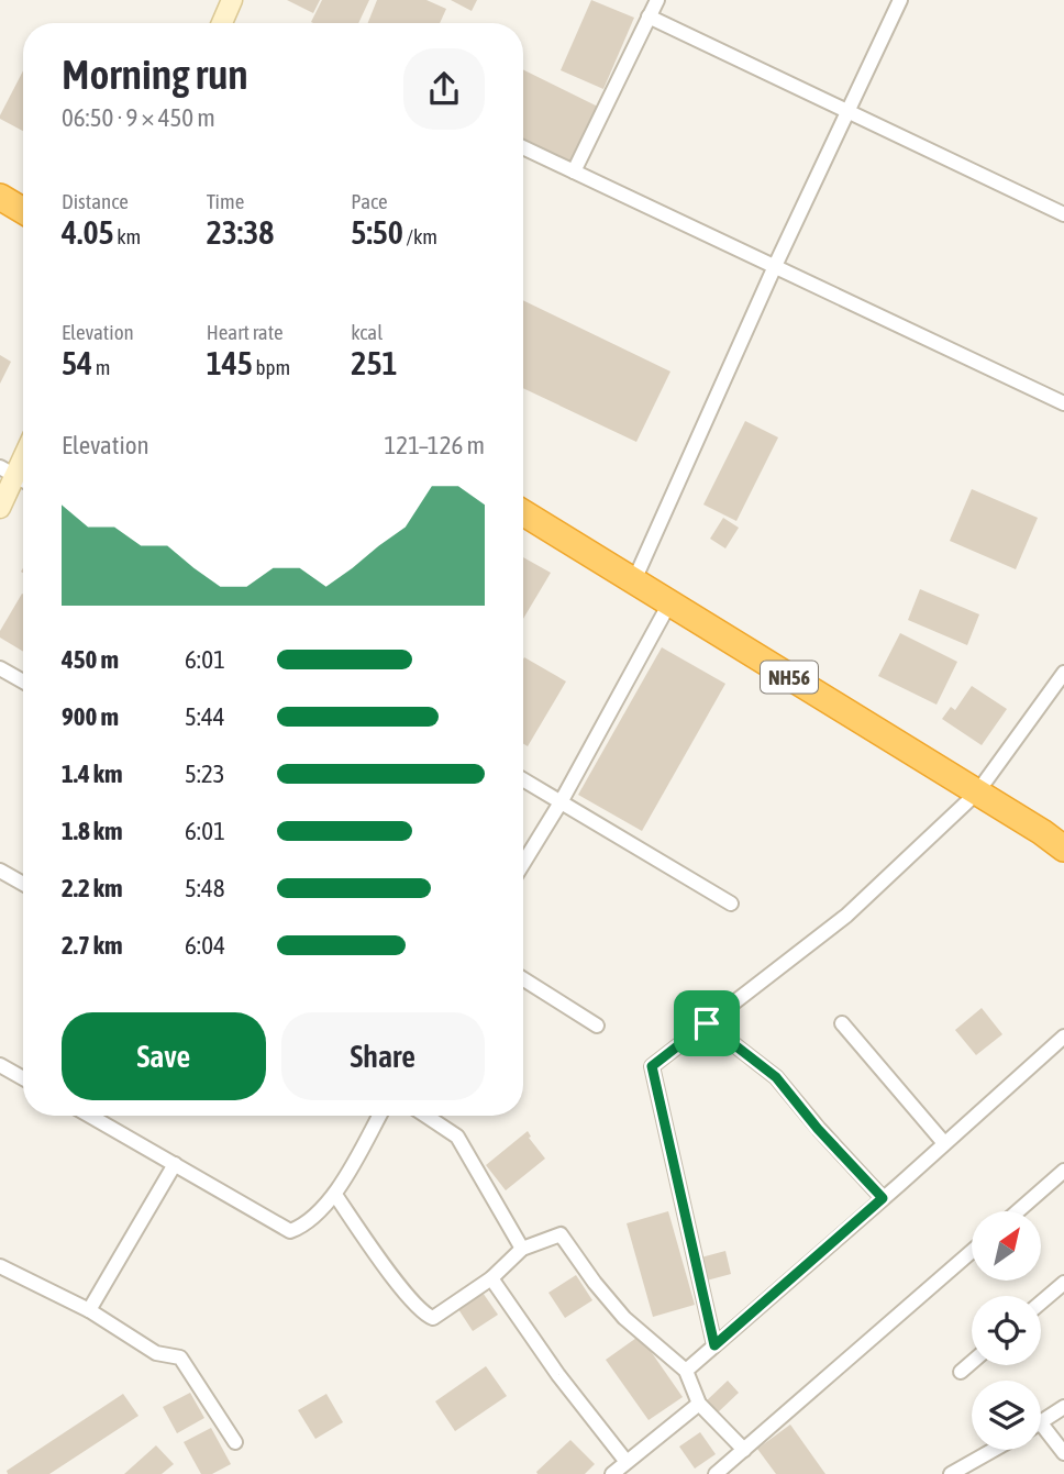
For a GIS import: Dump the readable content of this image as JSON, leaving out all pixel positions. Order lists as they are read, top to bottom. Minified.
{"streets":{"highway":["NH56"]},"north":"top right","page":{"heading":["Morning run","06:50 · 9 × 450 m"],"stats":[["Distance","4.05 km"],["Time","23:38"],["Pace","5:50 /km"],["Elevation","54 m"],["Heart rate","145 bpm"],["kcal","251"]],"chart":["Elevation","121–126 m"],"list":[{"name":"450 m","note":"6:01"},{"name":"900 m","note":"5:44"},{"name":"1.4 km","note":"5:23"},{"name":"1.8 km","note":"6:01"},{"name":"2.2 km","note":"5:48"},{"name":"2.7 km","note":"6:04"}],"buttons":["Save","Share"]}}
